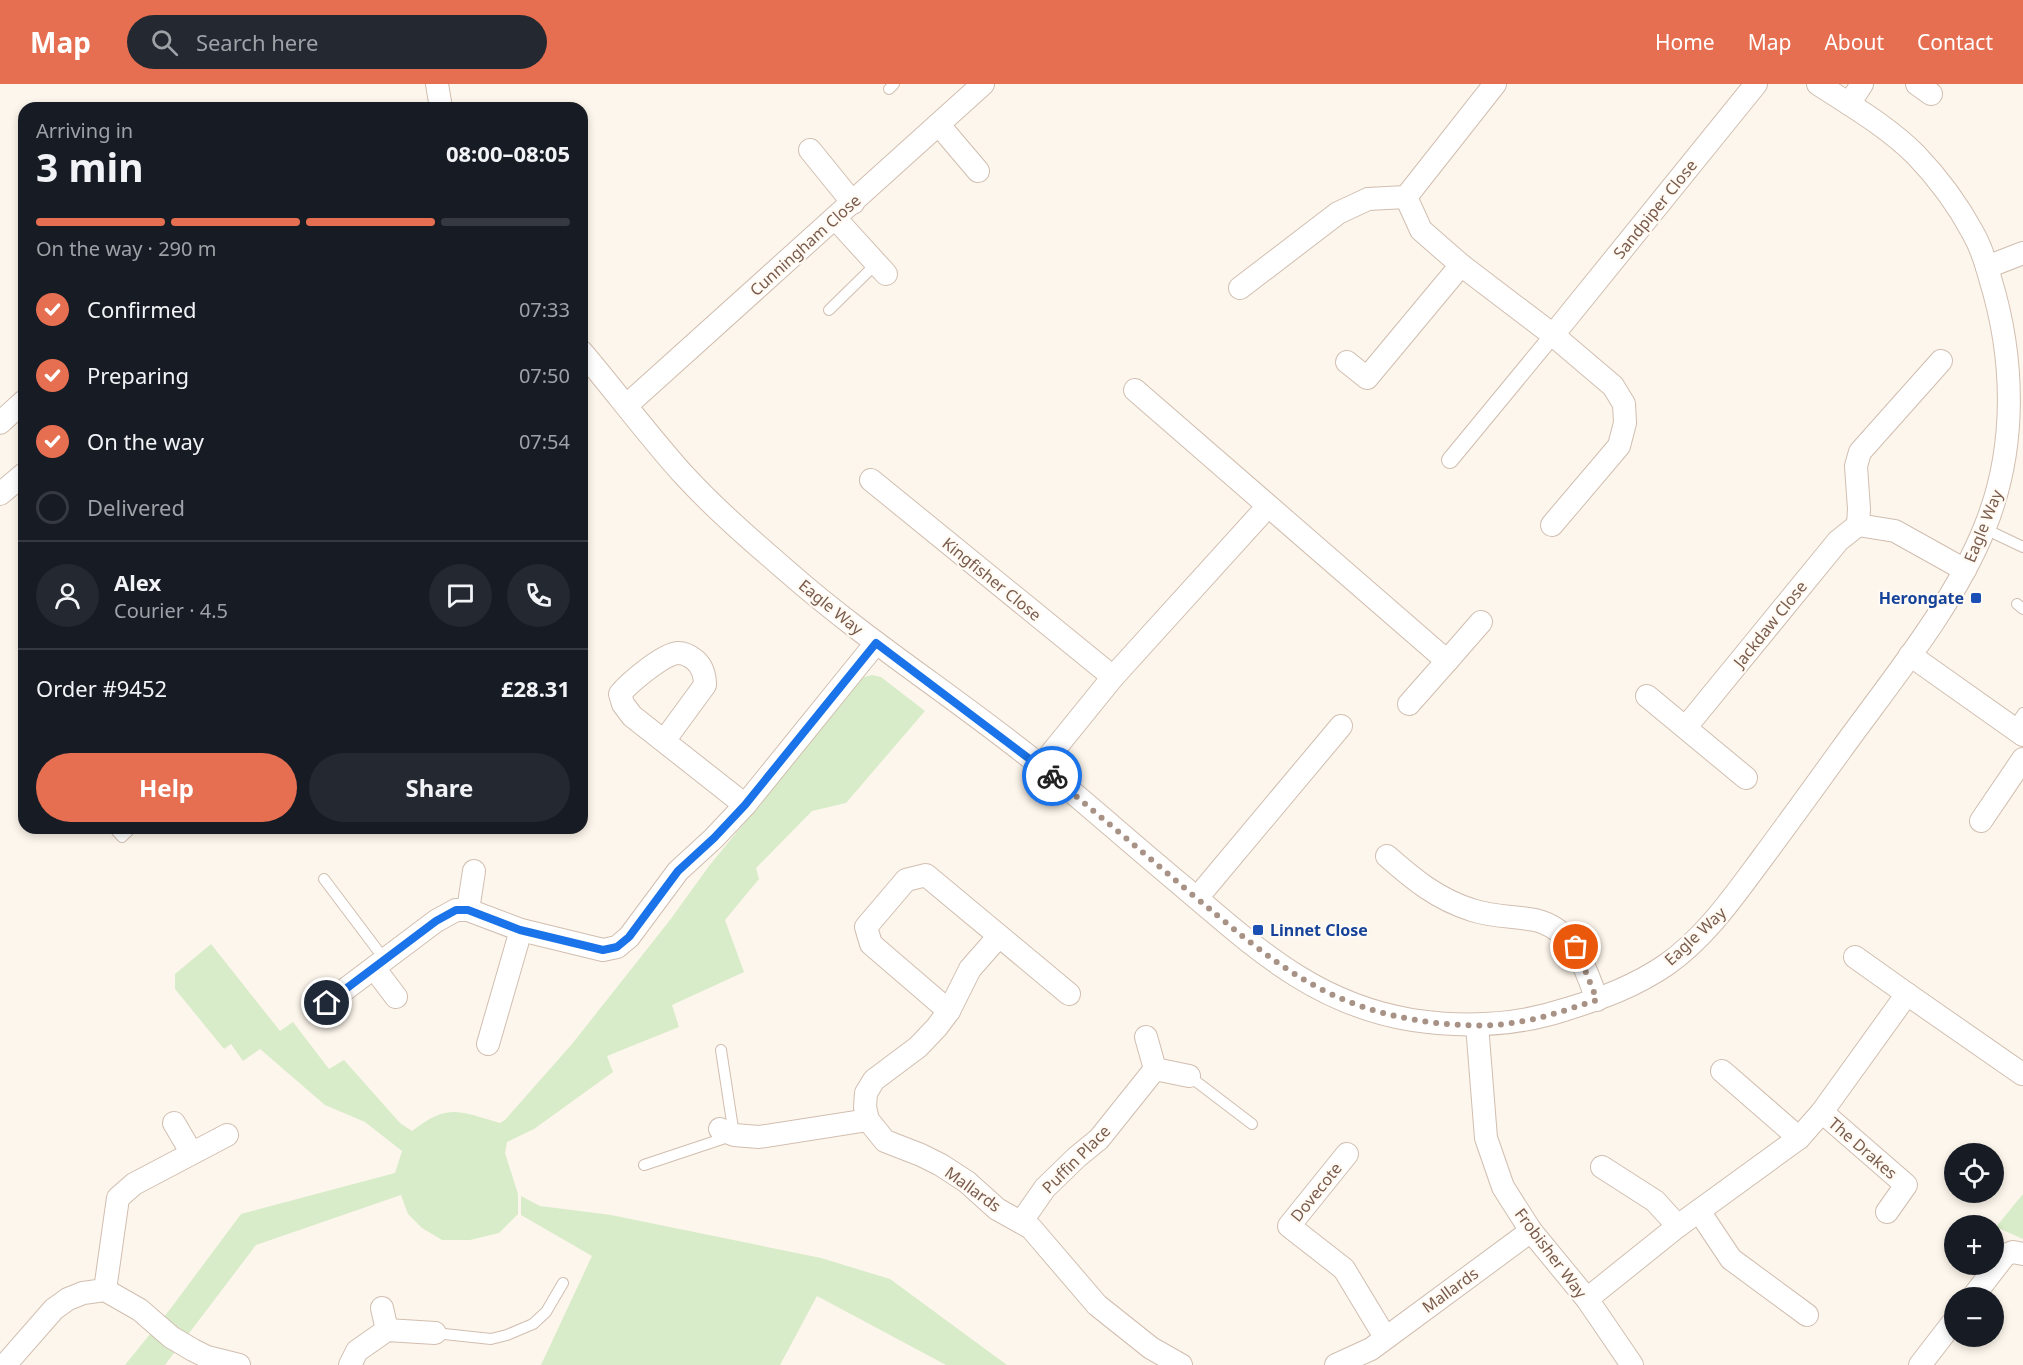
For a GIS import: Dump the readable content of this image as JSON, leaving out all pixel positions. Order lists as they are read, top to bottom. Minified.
{"streets":{"street":["Sandpiper Close","Cunningham Close","Eagle Way","Kingfisher Close","Jackdaw Close","The Drakes","Puffin Place","Mallards","Dovecote","Frobisher Way"]},"crossings":[["Cunningham Close","Eagle Way"],["Eagle Way","Frobisher Way"],["The Drakes","Frobisher Way"],["Puffin Place","Mallards"],["Mallards","Dovecote"],["Mallards","Frobisher Way"]],"places":{"transit":["Herongate","Linnet Close"]},"page":{"header":"Map","search":"Search here","nav":["Home","Map","About","Contact"],"heading":["3 min","Arriving in","08:00–08:05"],"panel":["Alex","Courier · 4.5","Order #9452","£28.31"],"bar":"On the way · 290 m","list":[["Confirmed","07:33"],["Preparing","07:50"],["On the way","07:54"],"Delivered"],"buttons":["Help","Share"],"map_buttons":["+","−"]}}
